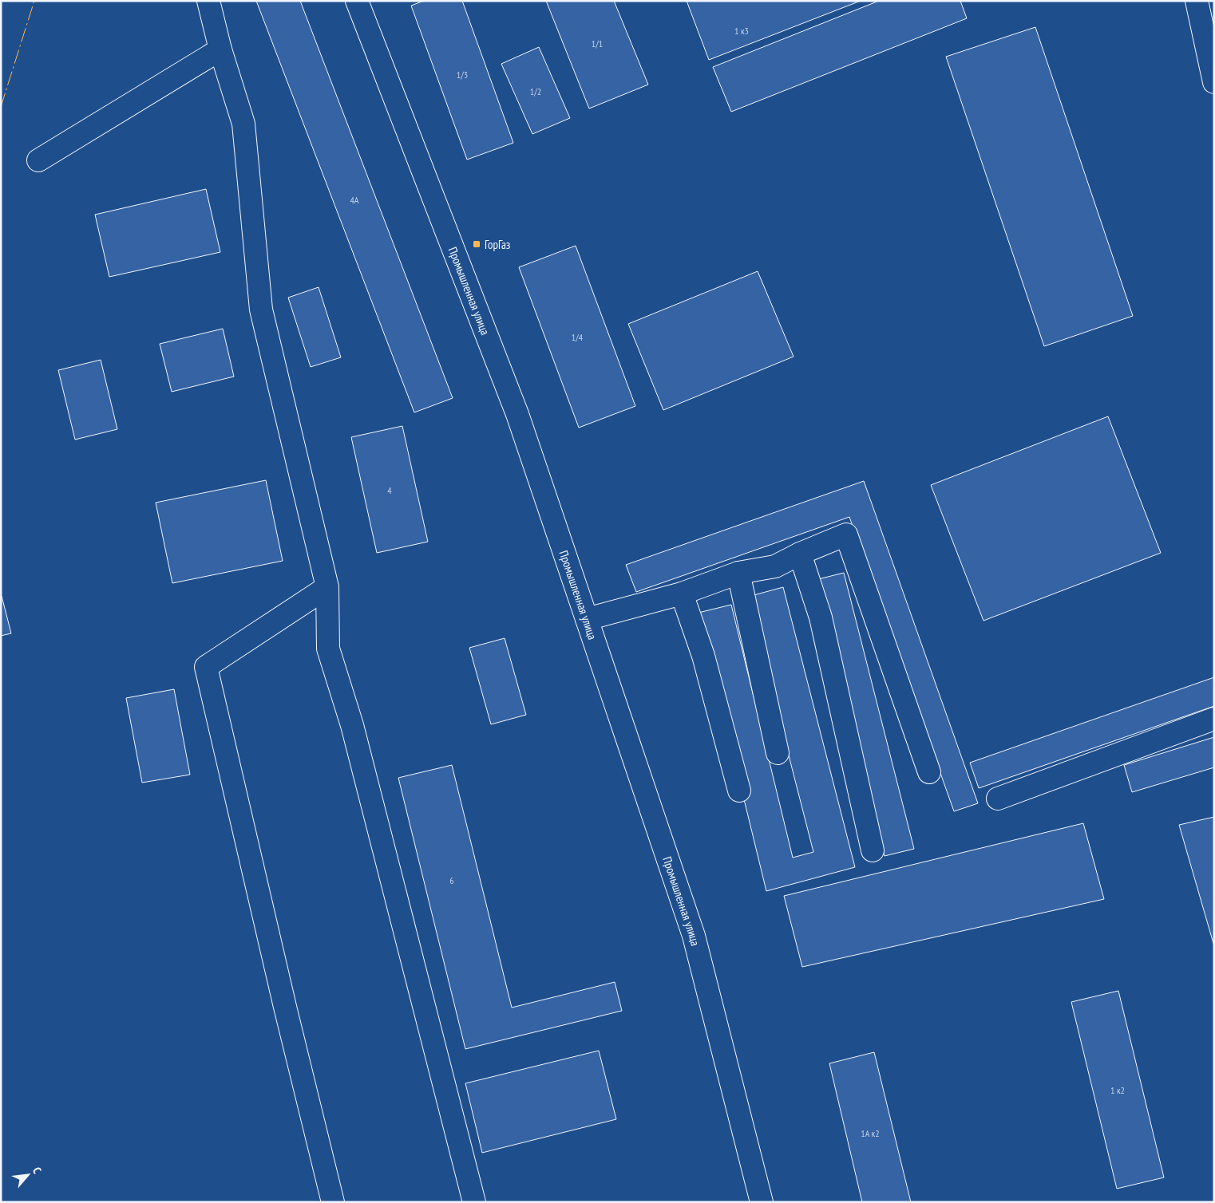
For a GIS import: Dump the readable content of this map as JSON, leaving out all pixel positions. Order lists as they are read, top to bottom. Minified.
{"streets":{"street":["Промышленная улица"]},"places":{"transit":["ГорГаз"]},"house_numbers":["1 к3","1/1","1/3","1/2","4А","1/4","4","6","1 к2","1А к2"],"north":"top right"}
